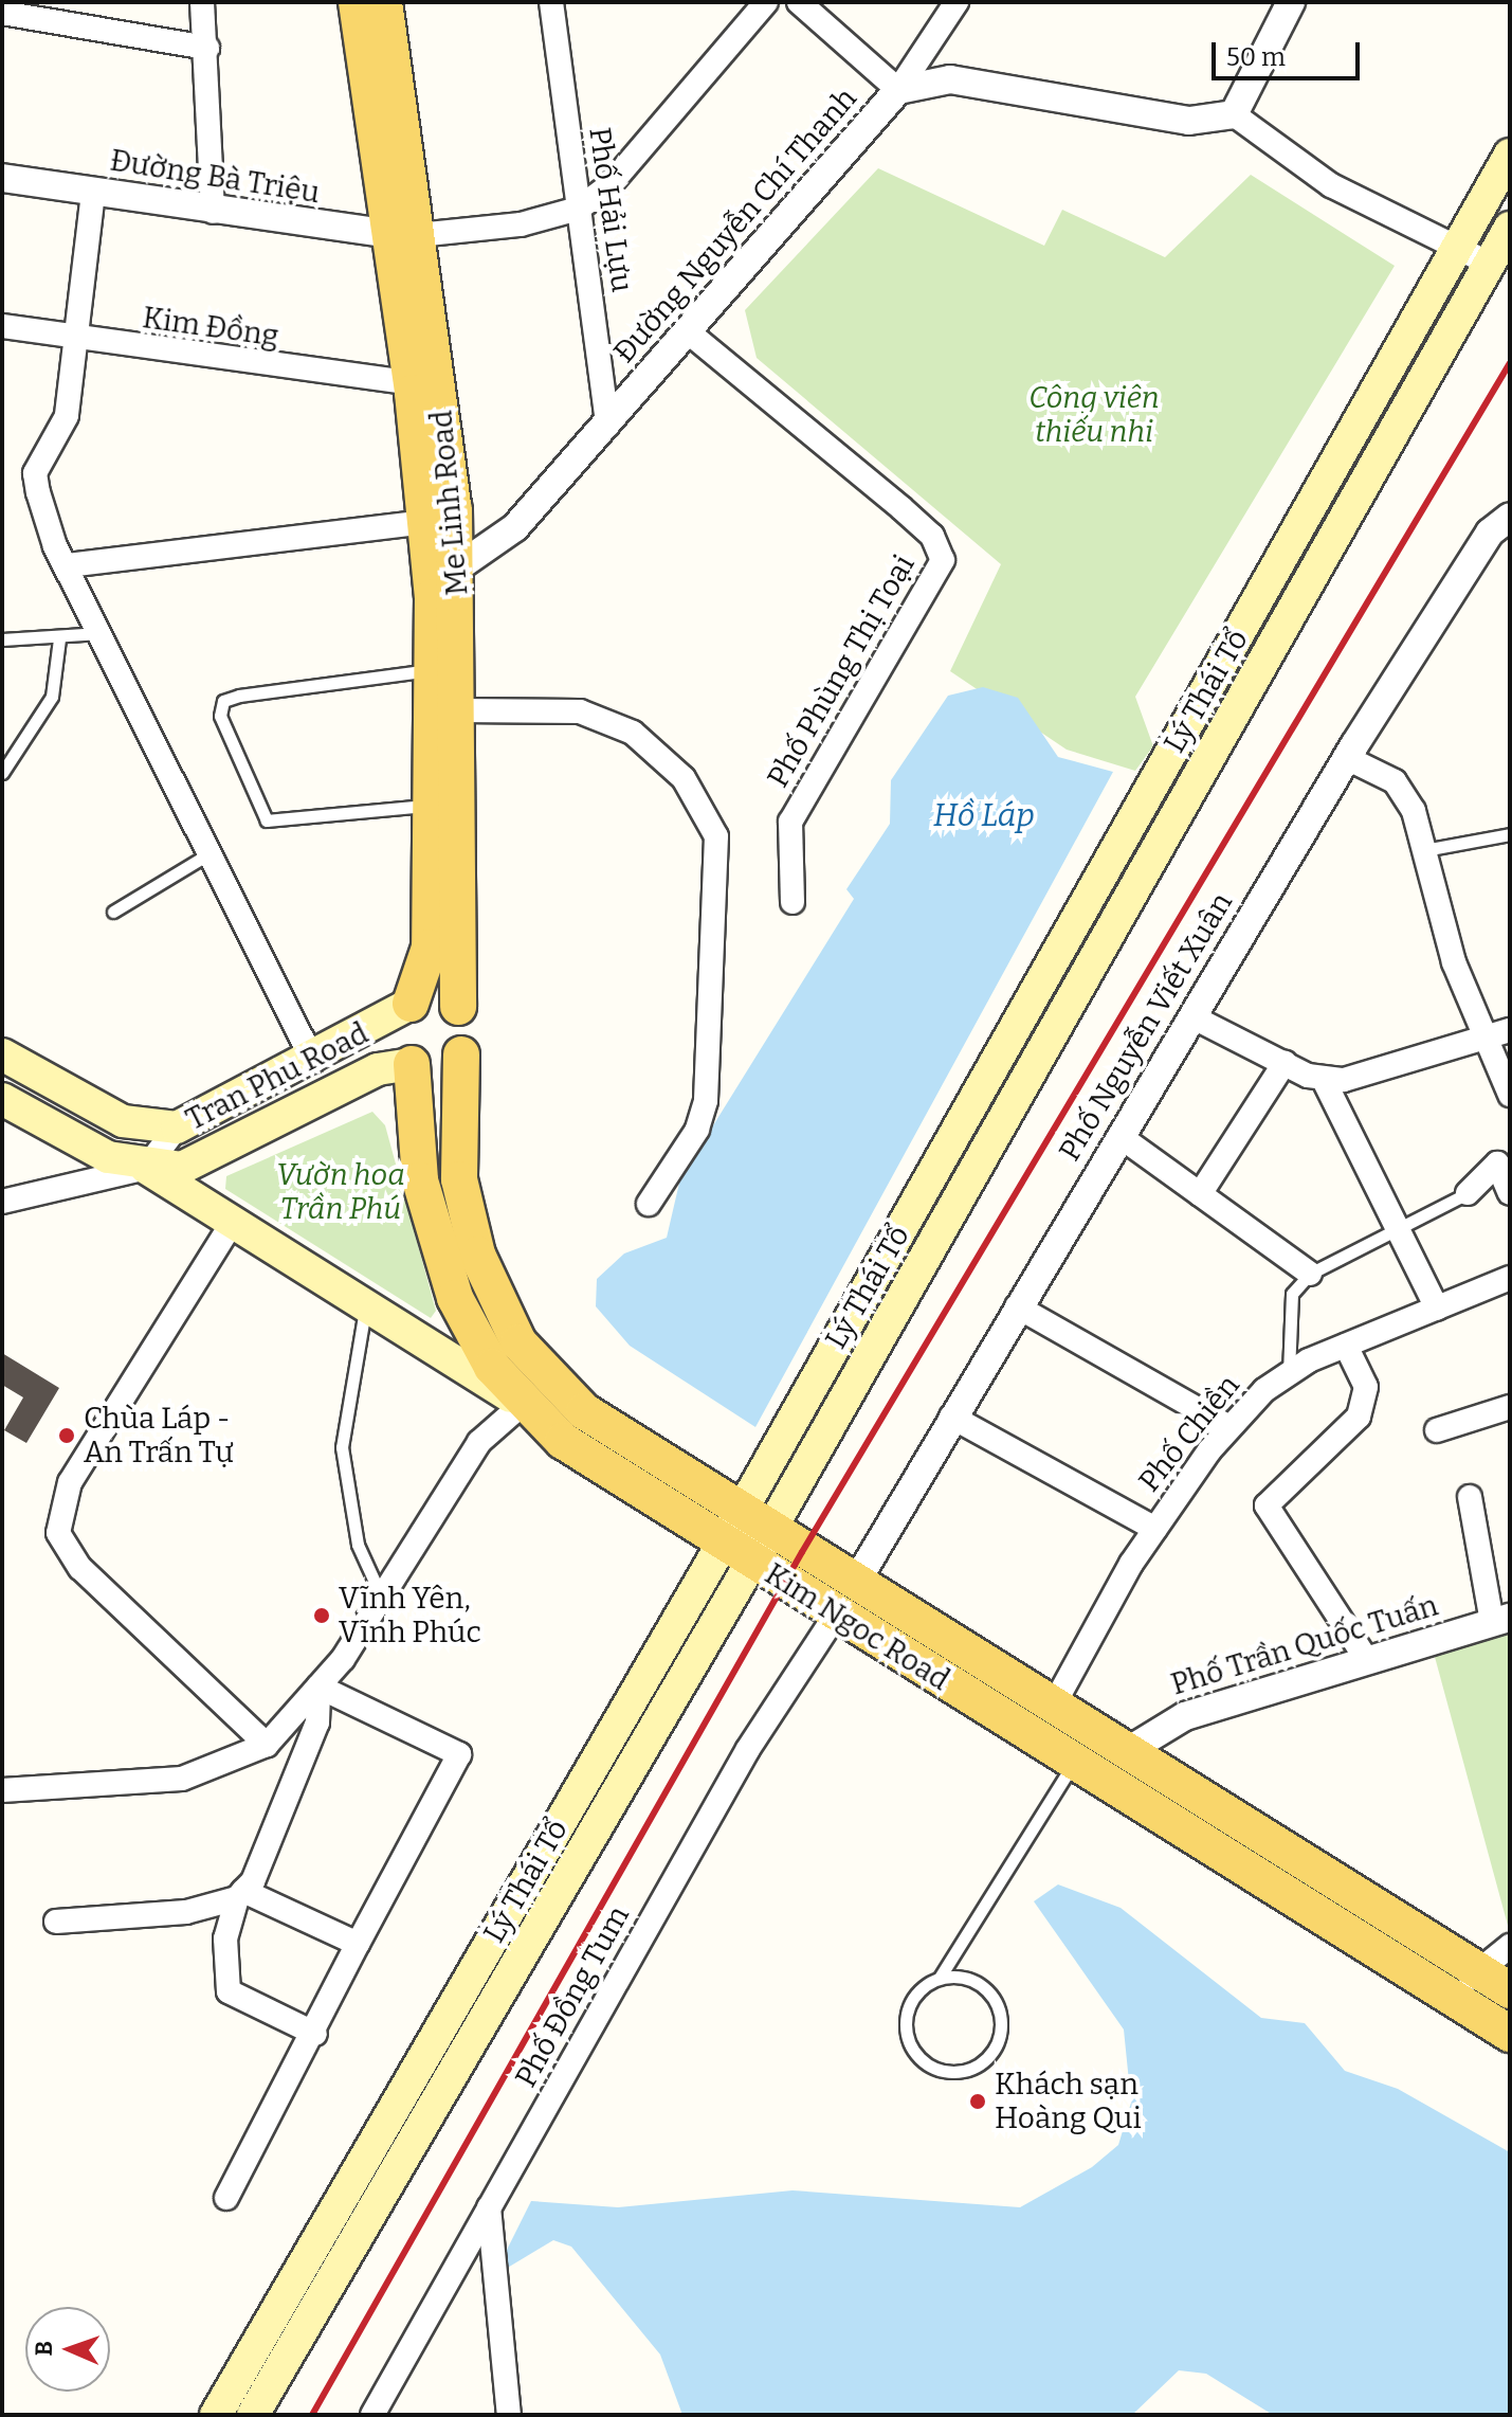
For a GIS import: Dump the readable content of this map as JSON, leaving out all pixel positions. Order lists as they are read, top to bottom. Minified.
{"streets":{"main road":["Me Linh Road","Lý Thái Tổ","Tran Phu Road","Kim Ngoc Road"],"street":["Đường Bà Triệu","Phố Hải Lựu","Đường Nguyễn Chí Thanh","Kim Đồng","Phố Phùng Thị Toại","Phố Nguyễn Viết Xuân","Phố Chiền","Phố Trần Quốc Tuấn","Phố Đồng Tum"]},"crossings":[["Đường Bà Triệu","Me Linh Road"],["Phố Hải Lựu","Đường Nguyễn Chí Thanh"],["Đường Nguyễn Chí Thanh","Me Linh Road"],["Đường Nguyễn Chí Thanh","Phố Phùng Thị Toại"],["Kim Đồng","Me Linh Road"],["Me Linh Road","Tran Phu Road"],["Me Linh Road","Kim Ngoc Road"],["Lý Thái Tổ","Kim Ngoc Road"],["Phố Nguyễn Viết Xuân","Kim Ngoc Road"],["Tran Phu Road","Kim Ngoc Road"],["Phố Chiền","Kim Ngoc Road"],["Kim Ngoc Road","Phố Trần Quốc Tuấn"],["Kim Ngoc Road","Phố Đồng Tum"]],"water":["Hồ Láp"],"parks":["Công viên thiếu nhi","Vườn hoa Trần Phú"],"places":["Chùa Láp - An Trấn Tự","Vĩnh Yên, Vĩnh Phúc","Khách sạn Hoàng Qui"],"scale_bar":"50 m","north":"left"}
